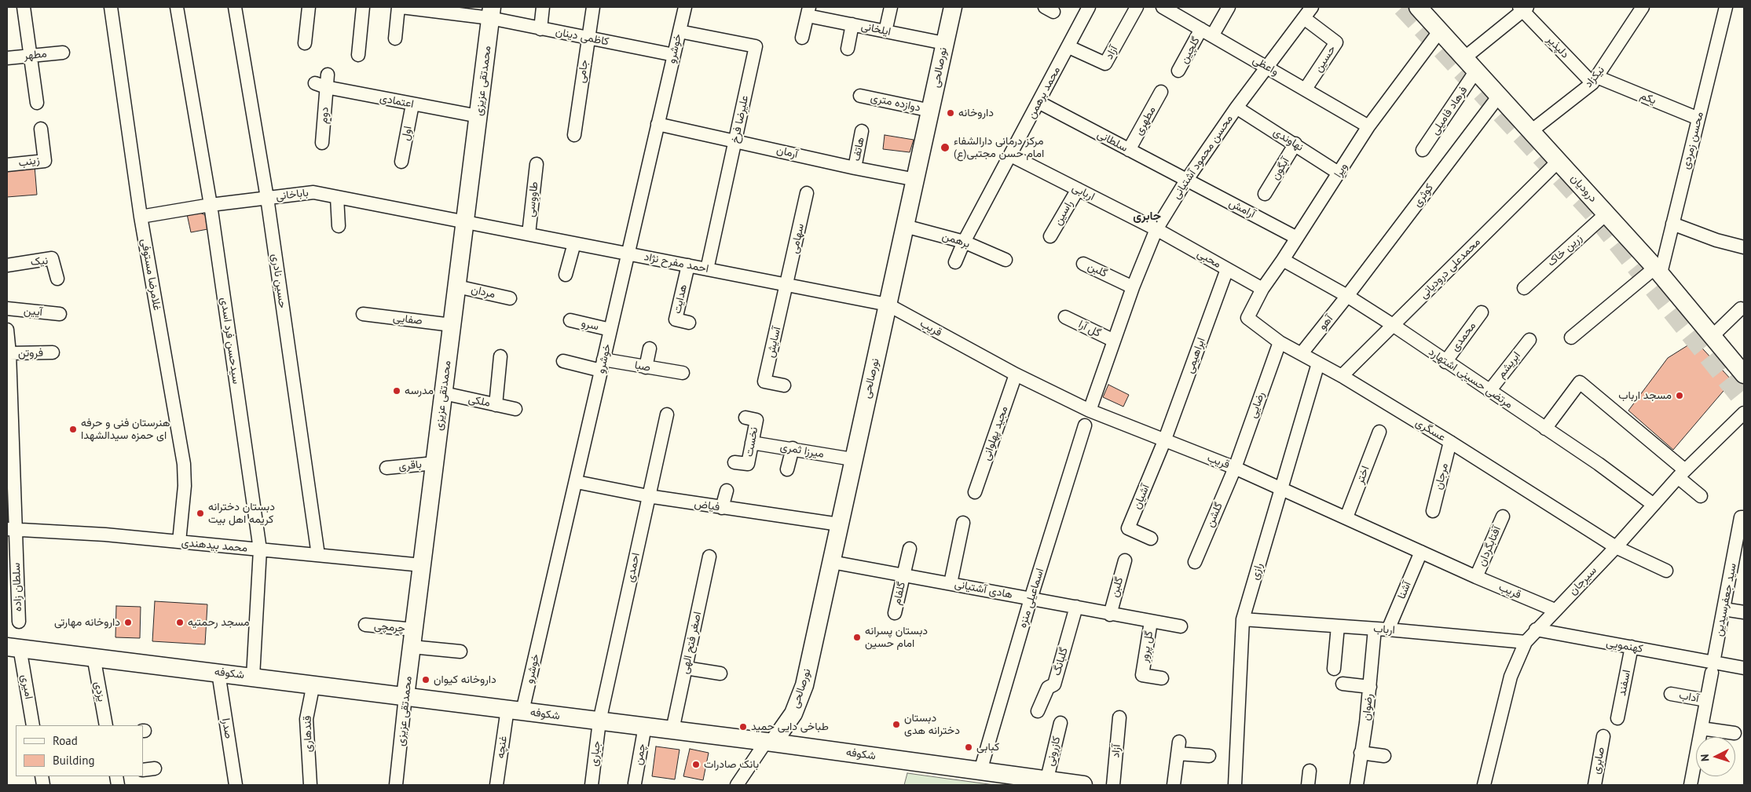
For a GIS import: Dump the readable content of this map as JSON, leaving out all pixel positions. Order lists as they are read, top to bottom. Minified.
{"streets":{"main road":["نورصالحی","محمدتقی عزیزی","درودیان","شکوفه"],"street":["ایلخانی","کاظمی دینان","دلپذیر","خوشرو","گلچین","آزاد","مطهر","حسین","واعظی","جامی","نیکزاد","محمد برهمن","یکم","اعتمادی","دوازده متری","فرهاد فامیلی","دوم","علیرضا فرخ","مطهری","اول","نهاوندی","محسن زمردی","سلطانی","هاتف","آرمان","محسن محمود آشتیانی","زینب","آبگون","ویرا","اربابی","باباخانی","کوثری","طاووسی","آرامش","راسین","سهامی","برهمن","زرین خاک","محبی","نیک","احمد مفرح نژاد","محمدعلی درودیانی","گلبن","غلامرضا مستوفی","حسین نادری","مردان","هدایت","آیین","صفایی","آهو","سرو","قریب","گل آرا","محمدی","سیدحسن فرد اسدی","آسایش","فروتن","ابراهیمی","ابریشم","صبا","مرتضی حسینی اشتهارد","ملکی","رضایی","عسگری","مجید پهلوانی","نخست","میرزا ثمری","باقری","اختر","مرجان","آشیان","فیاض","گلشن","محمد بیدهندی","آفتابگردان","احمدی","رازی","سیرجان","سلطان زاده","هادی آشتیانی","آشنا","گلفام","اسماعیلی منزه","سید جعفرسیدین","چرمچی","ارباب","اصغر فتح الهی","کهنمویی","گل پرور","گلبانگ","اسفند","امیری","یزدی","آداب","رضوان","صدرا","قندهاری","غنچه","کازرونی","جباری","چمن","صابری"]},"crossings":[["ایلخانی","نورصالحی"],["کاظمی دینان","خوشرو"],["کاظمی دینان","جامی"],["کاظمی دینان","محمدتقی عزیزی"],["دلپذیر","نیکزاد"],["دلپذیر","یکم"],["خوشرو","علیرضا فرخ"],["خوشرو","آرمان"],["خوشرو","احمد مفرح نژاد"],["خوشرو","سرو"],["خوشرو","صبا"],["خوشرو","فیاض"],["خوشرو","شکوفه"],["خوشرو","غنچه"],["گلچین","واعظی"],["آزاد","محمد برهمن"],["حسین","واعظی"],["حسین","محسن محمود آشتیانی"],["واعظی","محسن محمود آشتیانی"],["واعظی","ویرا"],["نورصالحی","دوازده متری"],["نورصالحی","آرمان"],["نورصالحی","برهمن"],["نورصالحی","احمد مفرح نژاد"],["نورصالحی","قریب"],["نورصالحی","میرزا ثمری"],["نورصالحی","فیاض"],["نورصالحی","هادی آشتیانی"],["نورصالحی","شکوفه"],["نیکزاد","یکم"],["نیکزاد","درودیان"],["محمدتقی عزیزی","اعتمادی"],["محمدتقی عزیزی","باباخانی"],["محمدتقی عزیزی","احمد مفرح نژاد"],["محمدتقی عزیزی","مردان"],["محمدتقی عزیزی","صفایی"],["محمدتقی عزیزی","ملکی"],["محمدتقی عزیزی","باقری"],["محمدتقی عزیزی","محمد بیدهندی"],["محمدتقی عزیزی","چرمچی"],["محمدتقی عزیزی","شکوفه"],["محمد برهمن","سلطانی"],["محمد برهمن","اربابی"],["محمد برهمن","برهمن"],["یکم","محسن زمردی"],["اعتمادی","دوم"],["اعتمادی","اول"],["فرهاد فامیلی","درودیان"],["علیرضا فرخ","آرمان"],["علیرضا فرخ","احمد مفرح نژاد"],["مطهری","سلطانی"],["نهاوندی","محسن محمود آشتیانی"],["نهاوندی","آبگون"],["نهاوندی","ویرا"],["محسن زمردی","درودیان"],["سلطانی","محسن محمود آشتیانی"],["سلطانی","آرامش"],["هاتف","آرمان"],["محسن محمود آشتیانی","اربابی"],["محسن محمود آشتیانی","آرامش"],["محسن محمود آشتیانی","محبی"],["محسن محمود آشتیانی","گلبن"],["محسن محمود آشتیانی","قریب"],["محسن محمود آشتیانی","گل آرا"],["ویرا","درودیان"],["ویرا","آرامش"],["ویرا","محبی"],["ویرا","مرتضی حسینی اشتهارد"],["ویرا","عسگری"],["درودیان","کوثری"],["درودیان","زرین خاک"],["درودیان","محمدعلی درودیانی"],["اربابی","راسین"],["اربابی","محبی"],["باباخانی","احمد مفرح نژاد"],["باباخانی","غلامرضا مستوفی"],["باباخانی","حسین نادری"],["باباخانی","سیدحسن فرد اسدی"],["کوثری","آهو"],["کوثری","مرتضی حسینی اشتهارد"],["طاووسی","احمد مفرح نژاد"],["سهامی","احمد مفرح نژاد"],["سهامی","آسایش"],["محبی","ابراهیمی"],["احمد مفرح نژاد","هدایت"],["احمد مفرح نژاد","قریب"],["احمد مفرح نژاد","آسایش"],["محمدعلی درودیانی","مرتضی حسینی اشتهارد"],["محمدعلی درودیانی","عسگری"],["گلبن","هادی آشتیانی"],["غلامرضا مستوفی","محمد بیدهندی"],["حسین نادری","محمد بیدهندی"],["آهو","مرتضی حسینی اشتهارد"],["قریب","ابراهیمی"],["قریب","رضایی"],["قریب","مجید پهلوانی"],["قریب","اختر"],["قریب","آشیان"],["قریب","گلشن"],["قریب","آفتابگردان"],["قریب","رازی"],["قریب","سیرجان"],["قریب","آشنا"],["محمدی","مرتضی حسینی اشتهارد"],["سیدحسن فرد اسدی","محمد بیدهندی"],["سیدحسن فرد اسدی","شکوفه"],["فروتن","سلطان زاده"],["ابراهیمی","آشیان"],["ابریشم","مرتضی حسینی اشتهارد"],["مرتضی حسینی اشتهارد","سیرجان"],["رضایی","عسگری"],["رضایی","گلشن"],["عسگری","مرجان"],["عسگری","رازی"],["عسگری","سیرجان"],["نخست","میرزا ثمری"],["فیاض","احمدی"],["محمد بیدهندی","سلطان زاده"],["احمدی","شکوفه"],["احمدی","جباری"],["رازی","ارباب"],["سیرجان","ارباب"],["سیرجان","کهنمویی"],["هادی آشتیانی","گلفام"],["هادی آشتیانی","اسماعیلی منزه"],["هادی آشتیانی","گل پرور"],["هادی آشتیانی","گلبانگ"],["آشنا","ارباب"],["اسماعیلی منزه","شکوفه"],["سید جعفرسیدین","کهنمویی"],["سید جعفرسیدین","آداب"],["ارباب","رضوان"],["اصغر فتح الهی","شکوفه"],["کهنمویی","اسفند"],["شکوفه","امیری"],["شکوفه","یزدی"],["شکوفه","صدرا"],["شکوفه","قندهاری"],["شکوفه","غنچه"],["شکوفه","کازرونی"],["شکوفه","جباری"],["شکوفه","چمن"]],"districts":["جابری"],"places":["داروخانه","مرکز درمانی دارالشفاء امام حسن مجتبی(ع)","مدرسه","مسجد ارباب","هنرستان فنی و حرفه ای حمزه سیدالشهدا","دبستان دخترانه کریمه اهل بیت","داروخانه مهارتی","مسجد رحمتیه","دبستان پسرانه امام حسین","داروخانه کیوان","دبستان دخترانه هدی","طباخی دایی حمید","کبابی","بانک صادرات"],"legend":["Road","Building"],"north":"left"}
